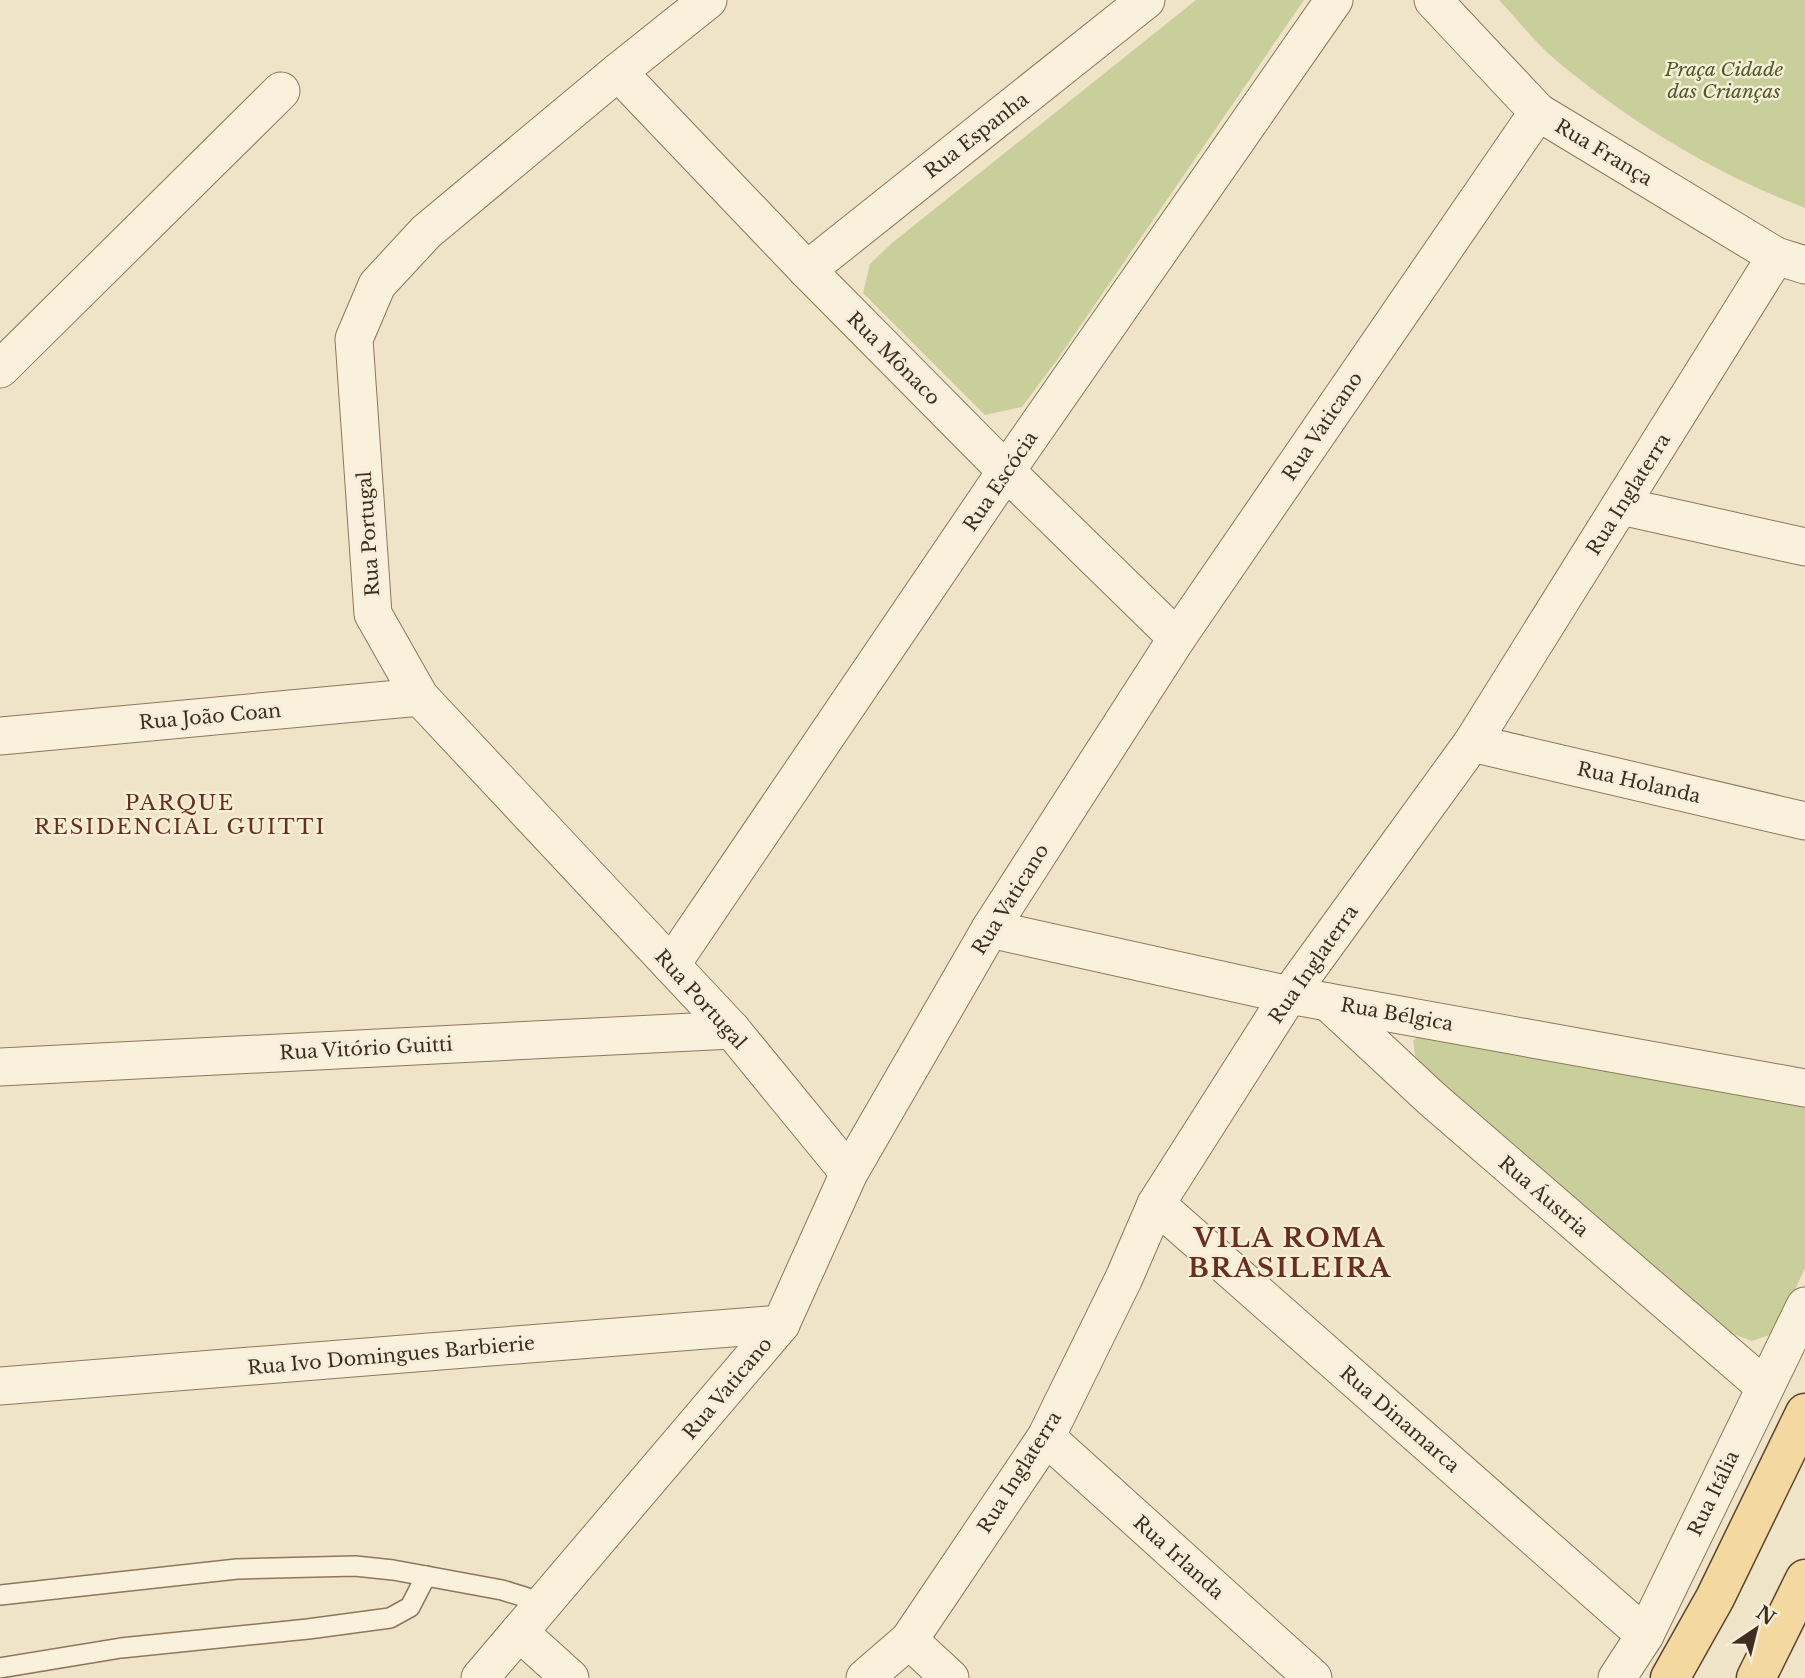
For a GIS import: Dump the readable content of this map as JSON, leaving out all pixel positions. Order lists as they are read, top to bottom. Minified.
{"streets":{"street":["Rua Espanha","Rua França","Rua Mônaco","Rua Vaticano","Rua Escócia","Rua Inglaterra","Rua Portugal","Rua João Coan","Rua Holanda","Rua Bélgica","Rua Vitório Guitti","Rua Áustria","Rua Ivo Domingues Barbierie","Rua Dinamarca","Rua Itália","Rua Irlanda"]},"crossings":[["Rua Espanha","Rua Mônaco"],["Rua França","Rua Vaticano"],["Rua França","Rua Inglaterra"],["Rua Mônaco","Rua Vaticano"],["Rua Mônaco","Rua Escócia"],["Rua Mônaco","Rua Portugal"],["Rua Vaticano","Rua Portugal"],["Rua Vaticano","Rua Bélgica"],["Rua Vaticano","Rua Ivo Domingues Barbierie"],["Rua Escócia","Rua Portugal"],["Rua Inglaterra","Rua Holanda"],["Rua Inglaterra","Rua Bélgica"],["Rua Inglaterra","Rua Dinamarca"],["Rua Inglaterra","Rua Irlanda"],["Rua Portugal","Rua João Coan"],["Rua Portugal","Rua Vitório Guitti"],["Rua Bélgica","Rua Áustria"],["Rua Áustria","Rua Itália"],["Rua Dinamarca","Rua Itália"]],"districts":["PARQUE RESIDENCIAL GUITTI","VILA ROMA BRASILEIRA"],"parks":["Praça Cidade das Crianças"],"north":"top right"}
